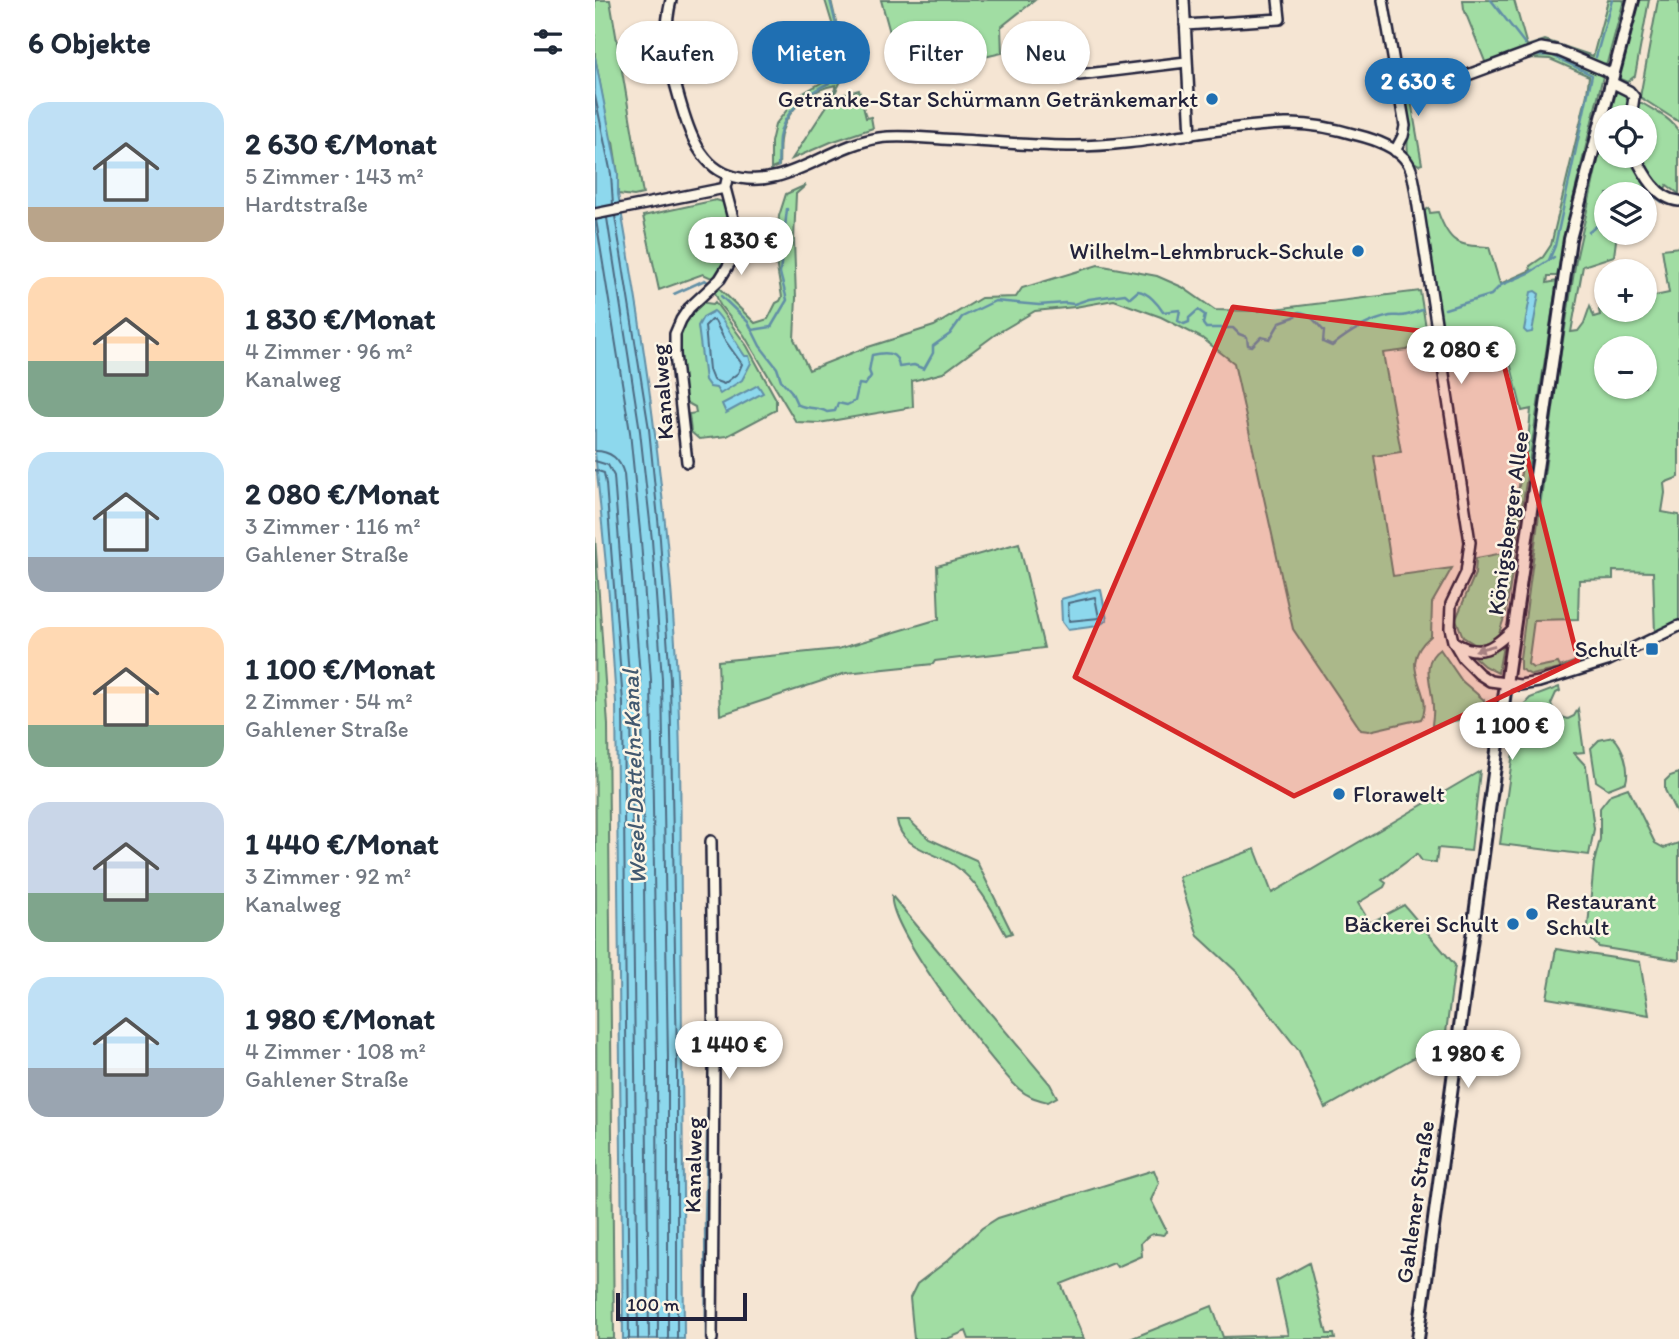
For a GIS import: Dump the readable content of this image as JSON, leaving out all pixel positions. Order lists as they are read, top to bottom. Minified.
{"streets":{"main road":["Königsberger Allee","Gahlener Straße"],"street":["Kanalweg"]},"crossings":[["Königsberger Allee","Gahlener Straße"]],"water":["Wesel-Datteln-Kanal"],"places":{"other":["Getränke-Star Schürmann Getränkemarkt","Wilhelm-Lehmbruck-Schule","Florawelt","Restaurant Schult","Bäckerei Schult"],"transit":["Schult"]},"scale_bar":"100 m","page":{"heading":"6 Objekte","chip":["Kaufen","Mieten","Filter","Neu"],"price":["2 630 €","1 830 €","2 080 €","1 100 €","1 440 €","1 980 €"],"list":[{"name":"2 630 €/Monat","note":"5 Zimmer · 143 m² · Hardtstraße"},{"name":"1 830 €/Monat","note":"4 Zimmer · 96 m² · Kanalweg"},{"name":"2 080 €/Monat","note":"3 Zimmer · 116 m² · Gahlener Straße"},{"name":"1 100 €/Monat","note":"2 Zimmer · 54 m² · Gahlener Straße"},{"name":"1 440 €/Monat","note":"3 Zimmer · 92 m² · Kanalweg"},{"name":"1 980 €/Monat","note":"4 Zimmer · 108 m² · Gahlener Straße"}],"map_buttons":["+","−"],"scale":"100 m"}}
